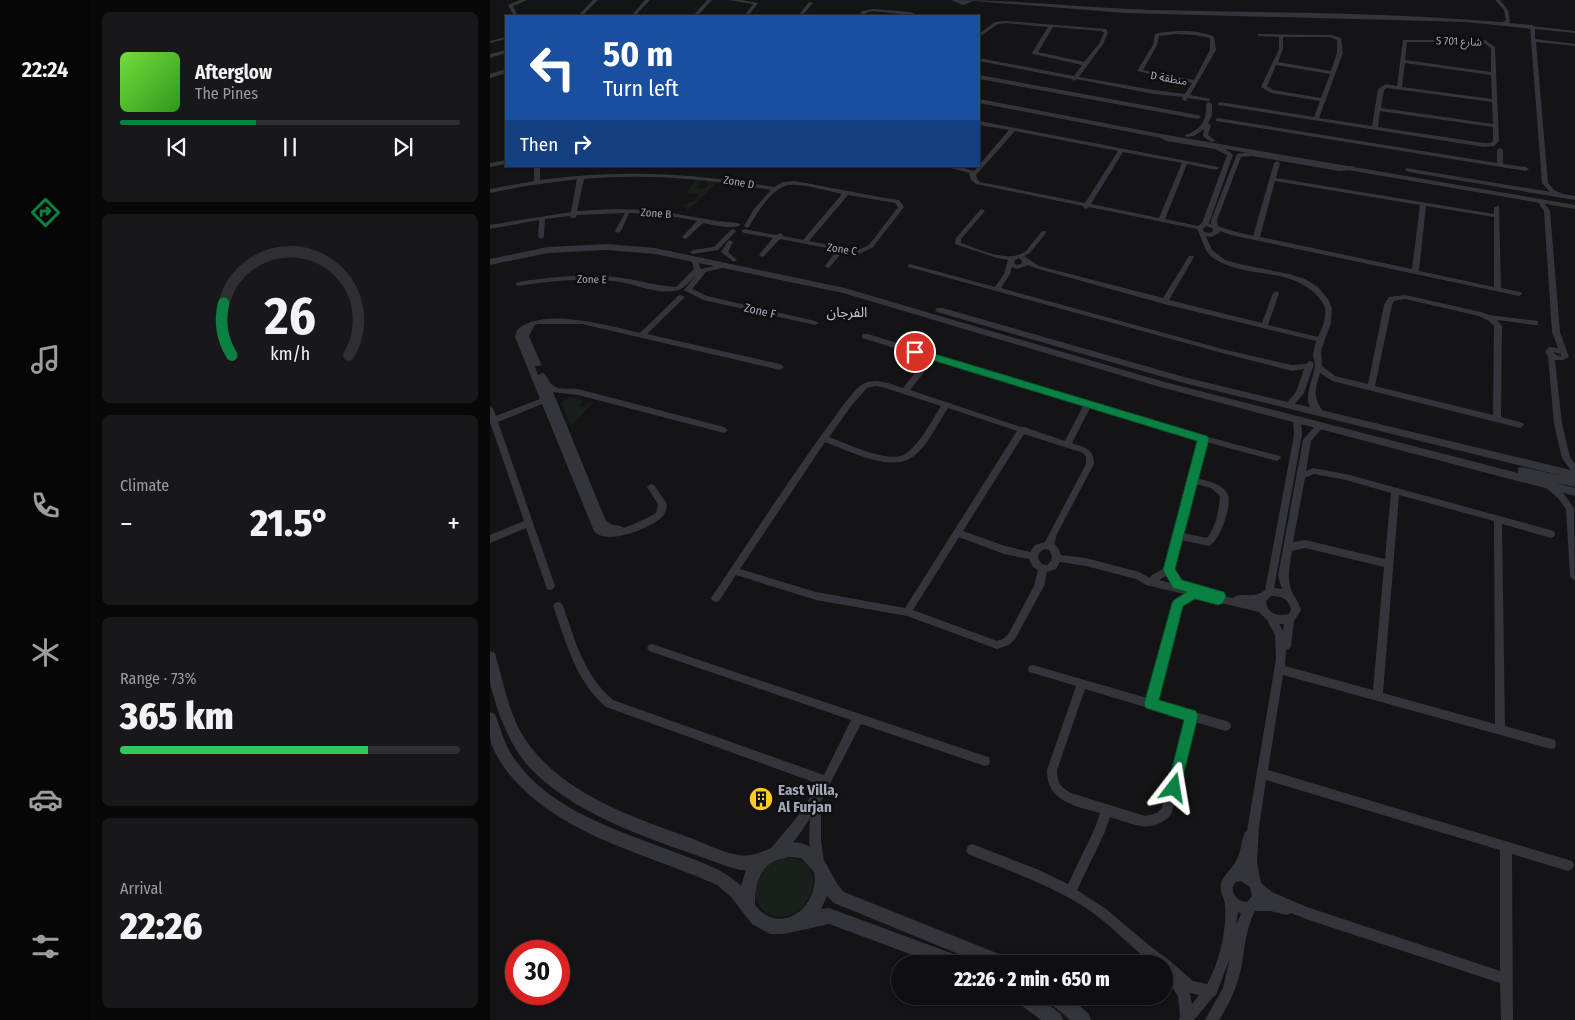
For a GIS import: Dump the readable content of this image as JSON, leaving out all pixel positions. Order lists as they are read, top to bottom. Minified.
{"streets":{"street":["S 701 شارع","D منطقة","Zone D","Zone B","Zone C","Zone E","Zone F"]},"crossings":[["Zone B","Zone C"],["Zone E","Zone F"]],"districts":["الفرجان"],"places":{"building":["East Villa, Al Furjan"]},"page":{"tabs":"22:24","turn":["50 m","Turn left"],"song":["Afterglow","The Pines"],"then":"Then","tile":["Climate",["Range · 73%","365 km"],["Arrival","22:26"]],"heat":["−","21.5°","+"],"limit":"30","trip":"22:26 · 2 min · 650 m","gauge":["26","km/h"]}}
